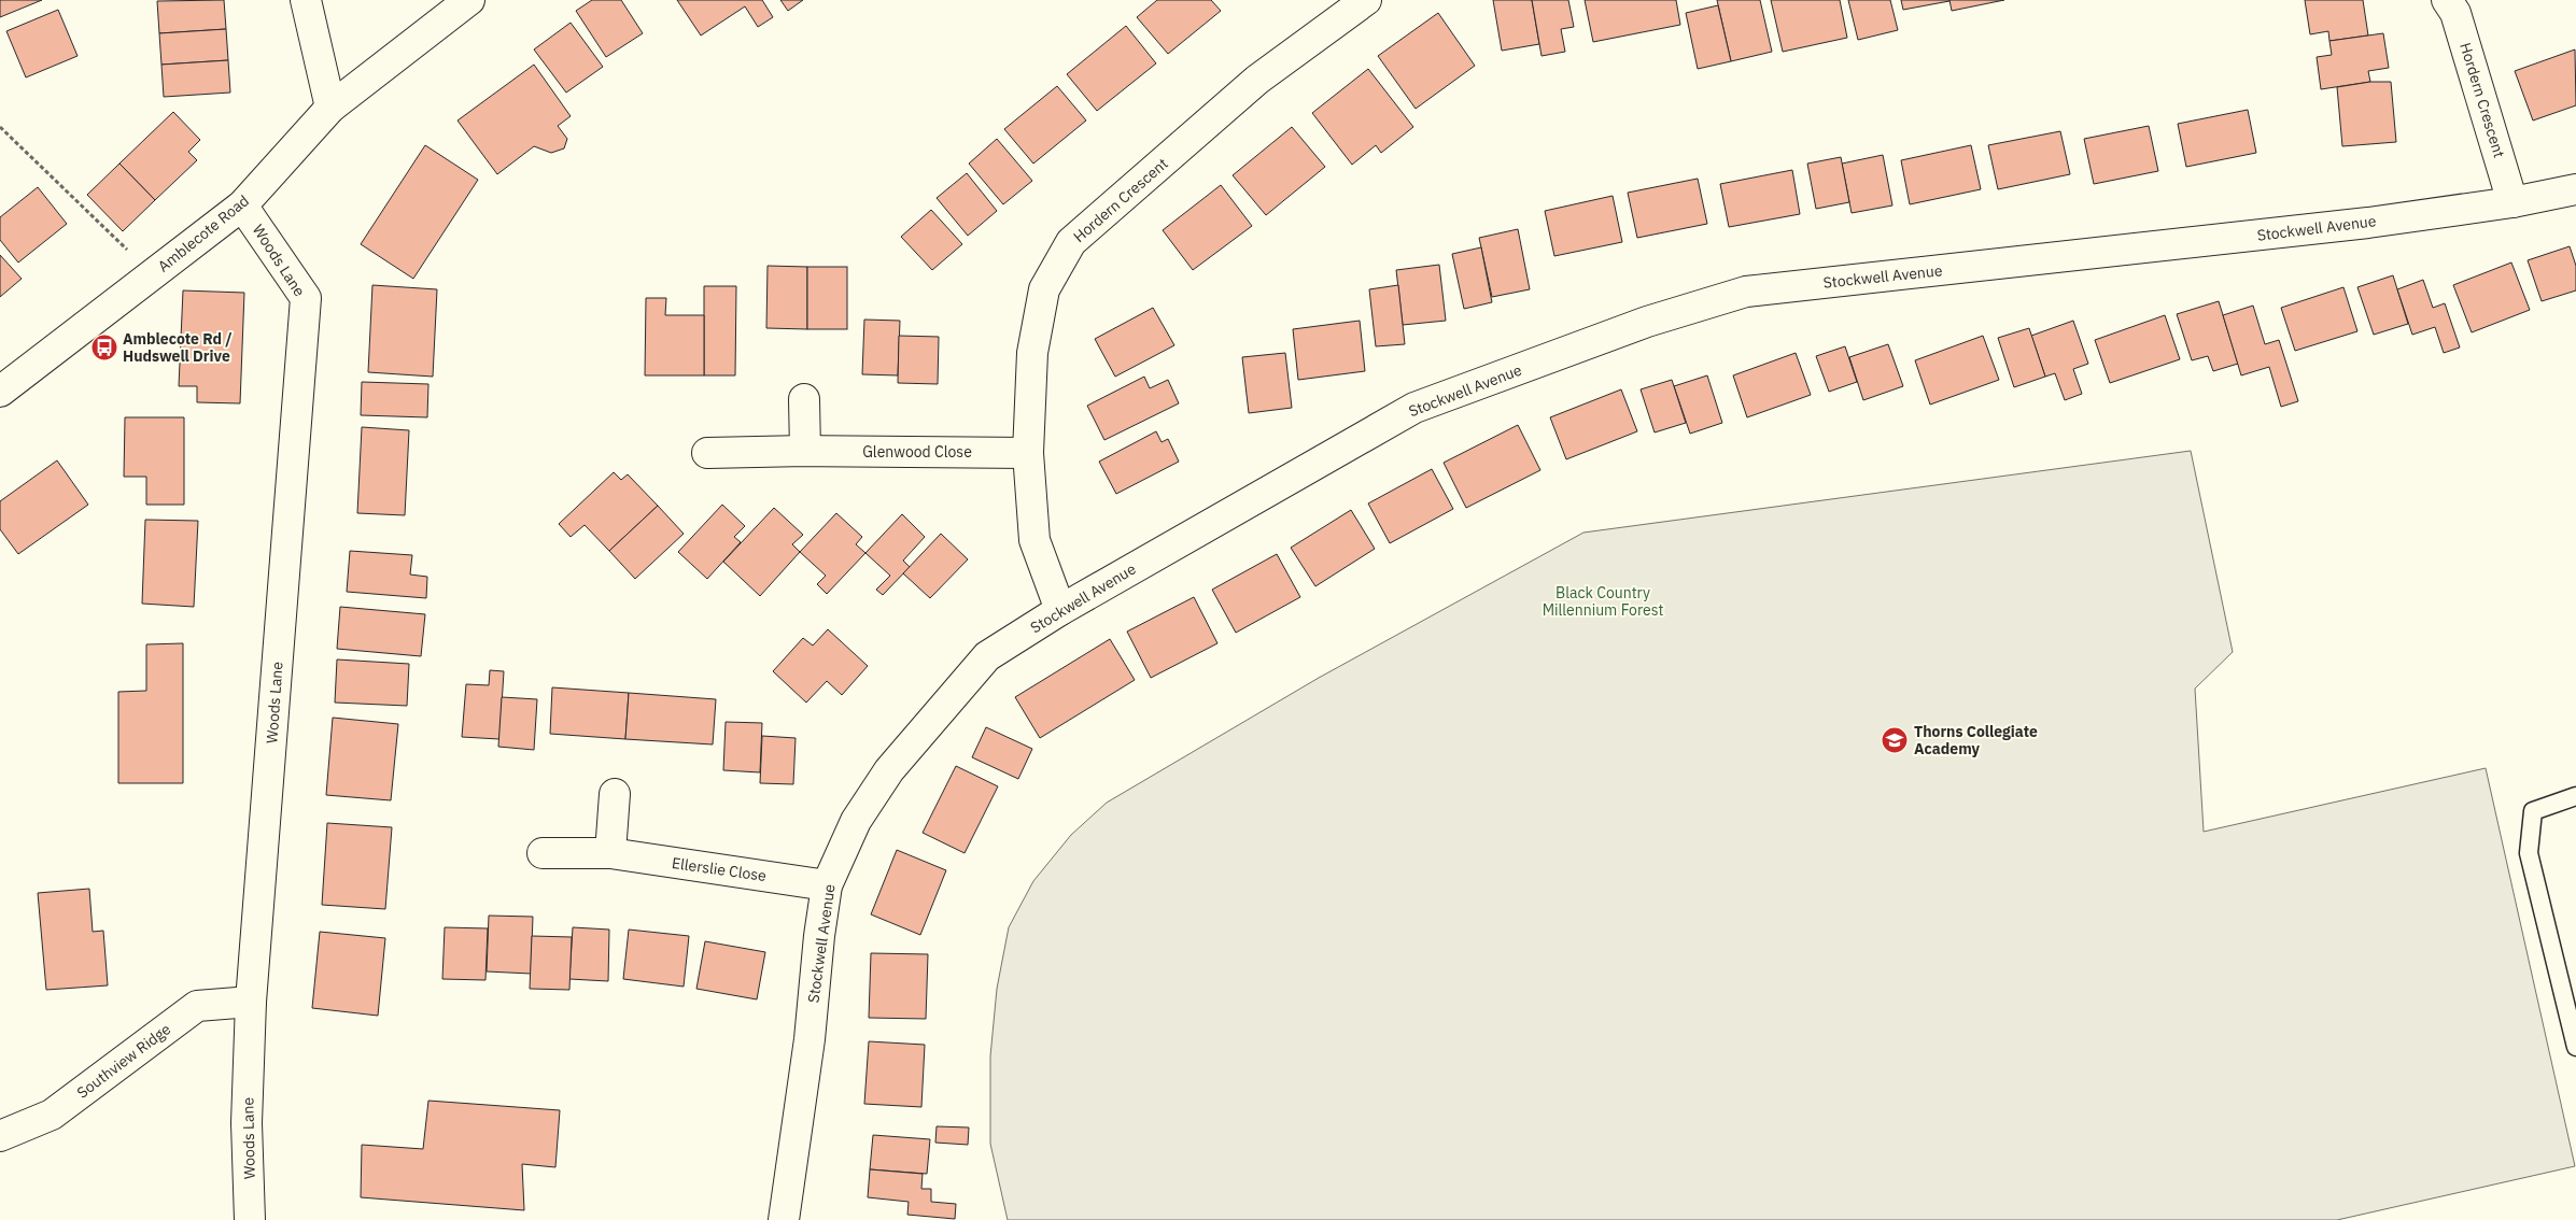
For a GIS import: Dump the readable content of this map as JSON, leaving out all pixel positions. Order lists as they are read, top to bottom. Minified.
{"streets":{"street":["Hordern Crescent","Stockwell Avenue","Amblecote Road","Woods Lane","Glenwood Close","Ellerslie Close","Southview Ridge"]},"crossings":[["Hordern Crescent","Stockwell Avenue"],["Hordern Crescent","Glenwood Close"],["Stockwell Avenue","Ellerslie Close"],["Amblecote Road","Woods Lane"],["Woods Lane","Southview Ridge"]],"parks":["Black Country Millennium Forest"],"places":{"bus stop":["Amblecote Rd / Hudswell Drive"],"school or university":["Thorns Collegiate Academy"]}}
